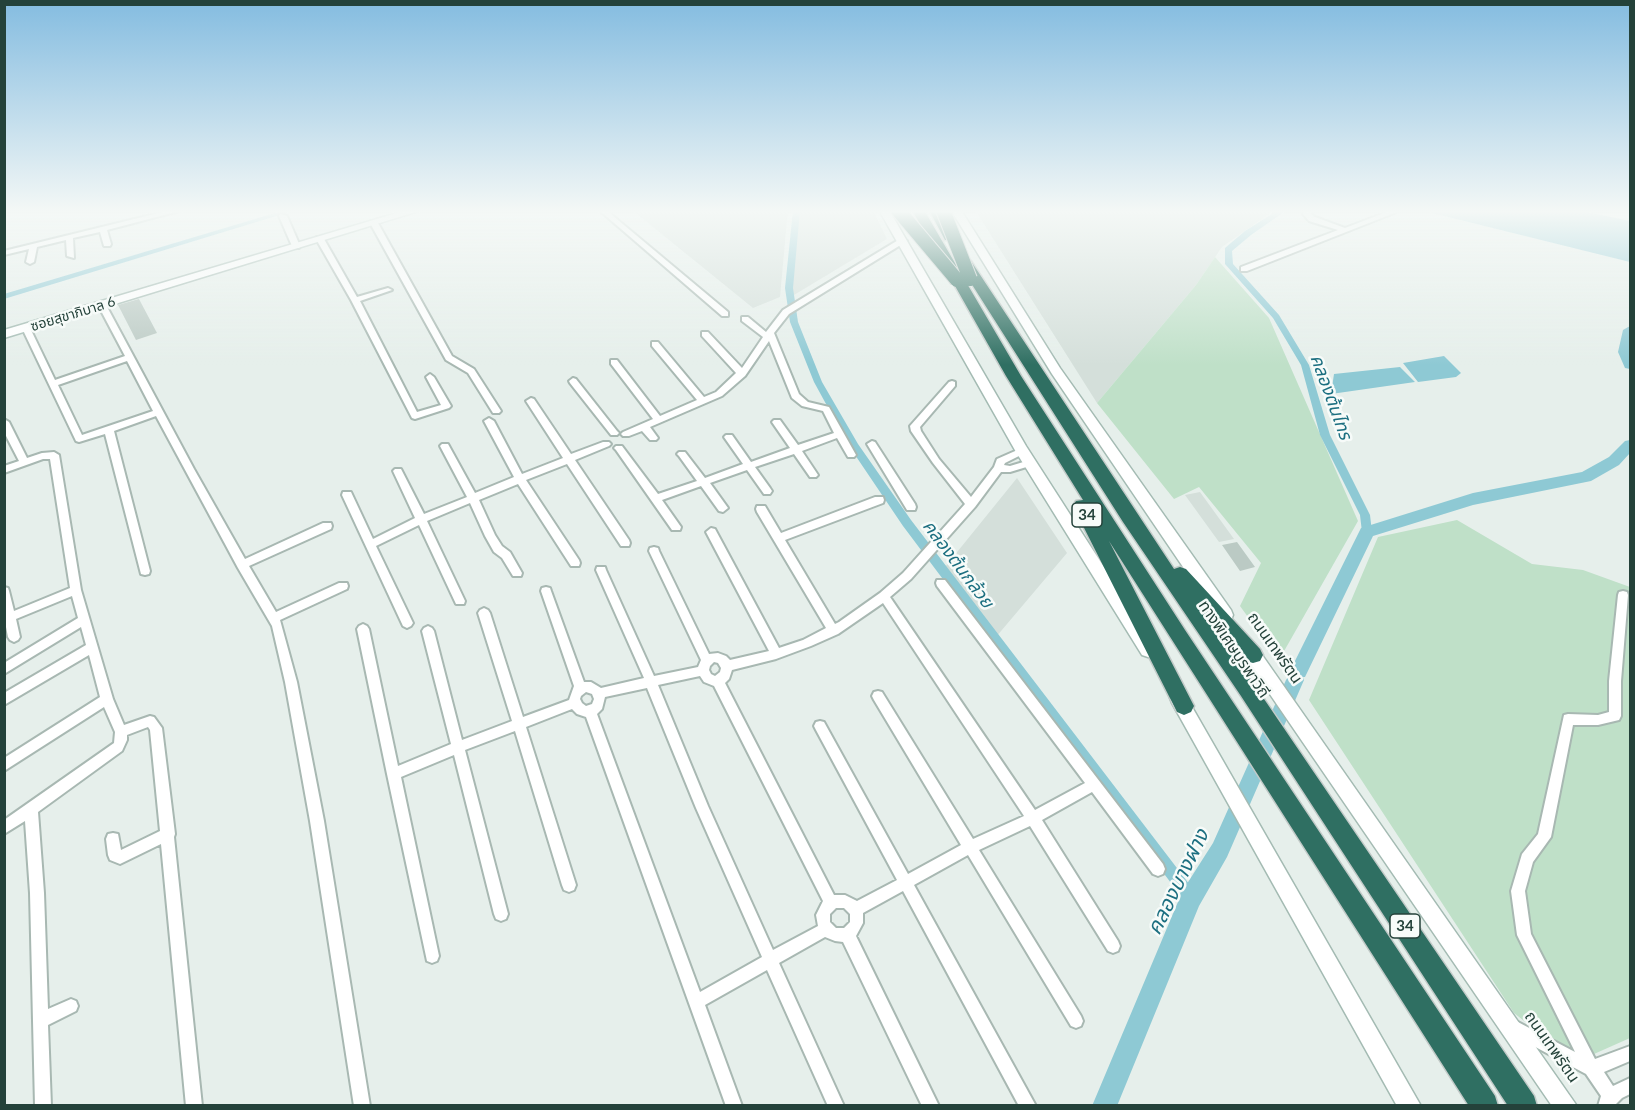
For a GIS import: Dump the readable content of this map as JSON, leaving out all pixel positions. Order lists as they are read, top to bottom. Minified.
{"streets":{"highway":["34","ทางพิเศษบูรพาวิถี"],"main road":["ซอยสุขาภิบาล 6","ถนนเทพรัตน"]},"water":["คลองต้นไทร","คลองต้นกล้วย","คลองบางฝาง"]}
